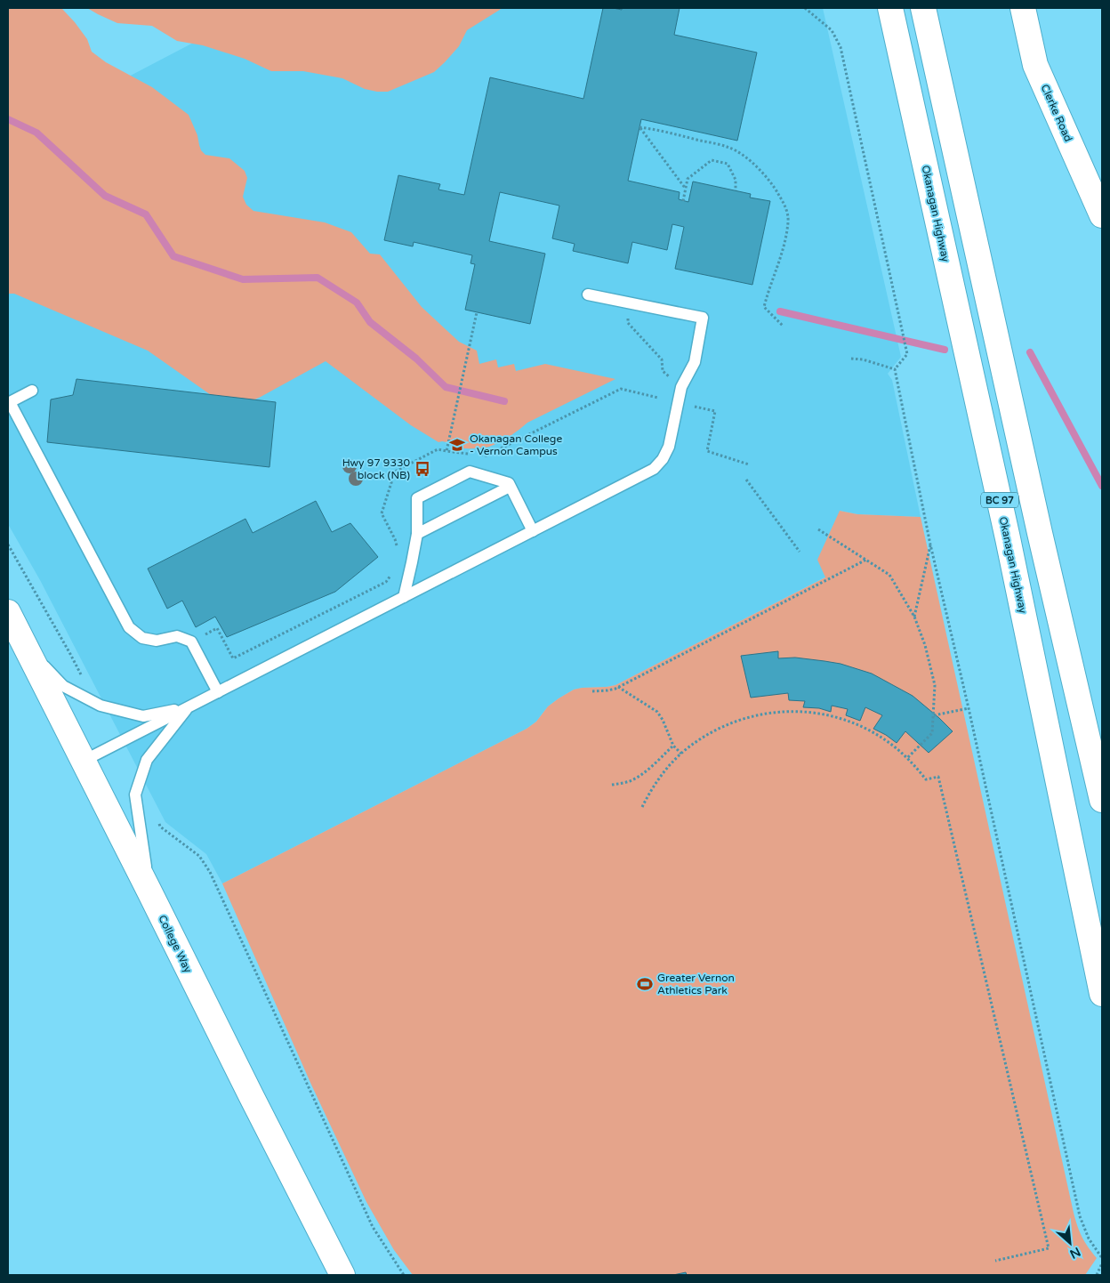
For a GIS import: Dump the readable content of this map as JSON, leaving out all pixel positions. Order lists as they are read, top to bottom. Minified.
{"streets":{"main road":["Clerke Road","Okanagan Highway","BC 97","College Way"]},"places":{"school or university":["Okanagan College - Vernon Campus"],"bus stop":["Hwy 97 9330 block (NB)"],"sports":["Greater Vernon Athletics Park"]},"north":"bottom right"}
